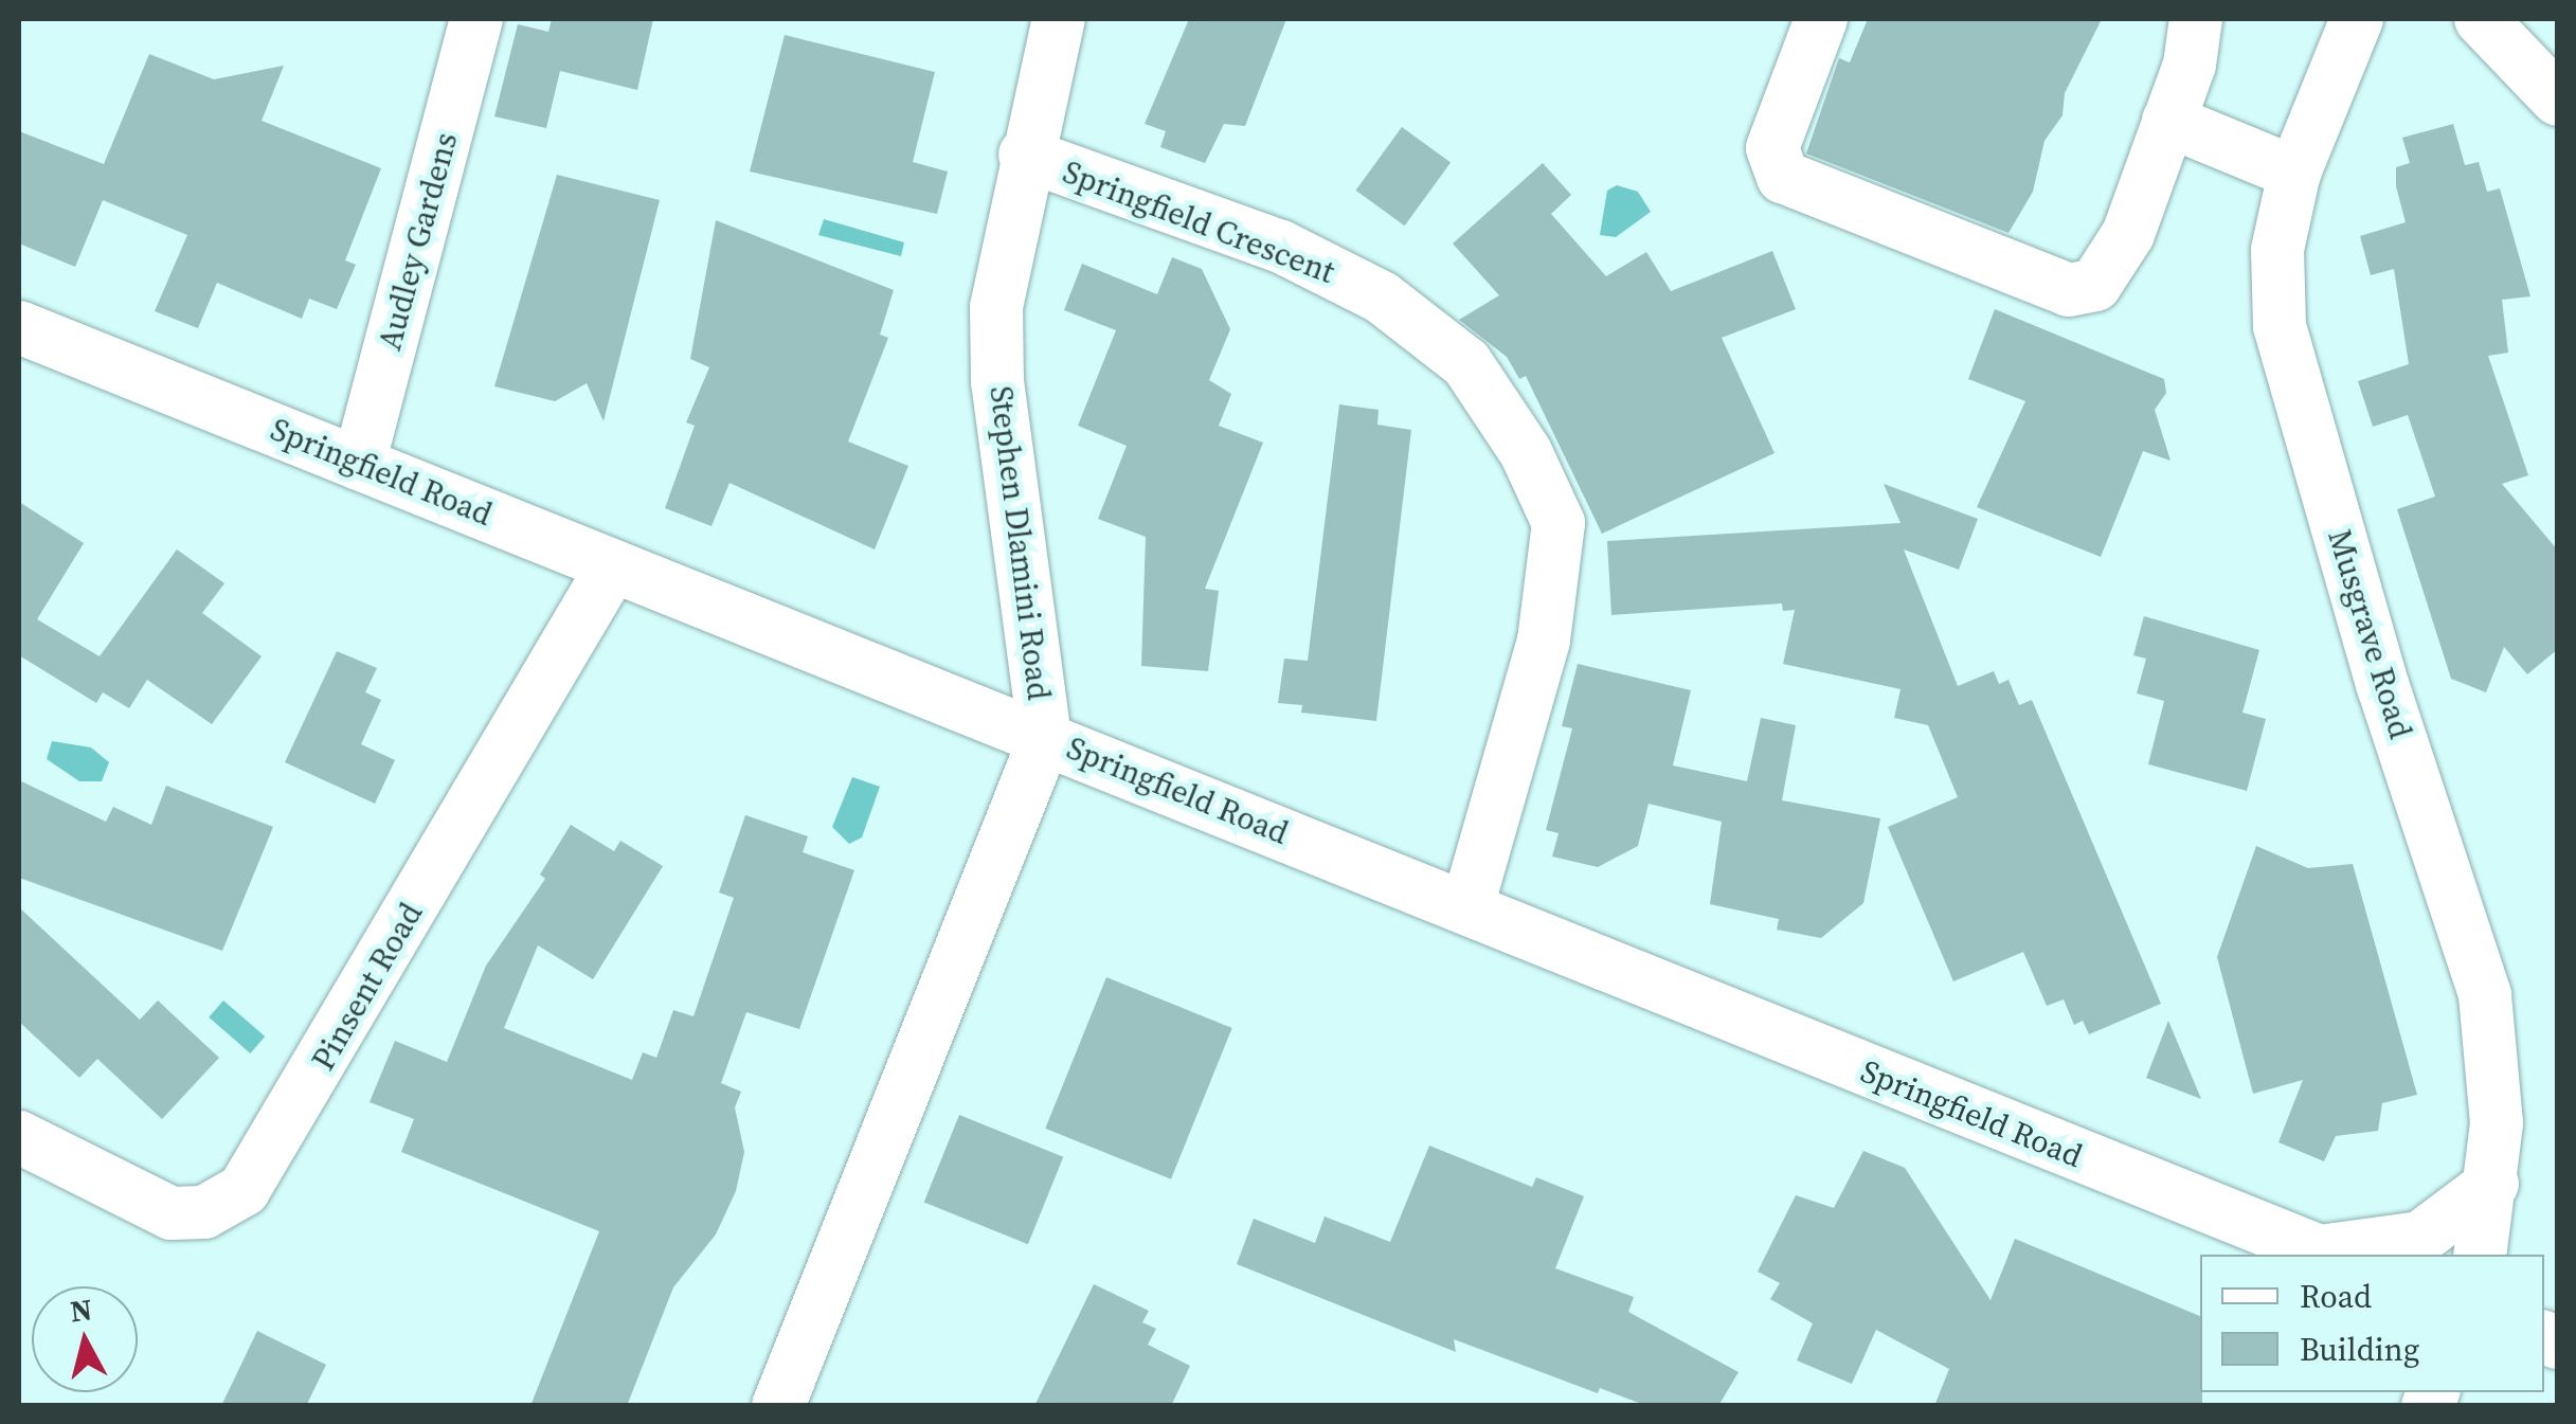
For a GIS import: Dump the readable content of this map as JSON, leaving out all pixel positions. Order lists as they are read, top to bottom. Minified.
{"streets":{"street":["Springfield Crescent","Audley Gardens","Springfield Road","Stephen Dlamini Road","Musgrave Road","Pinsent Road"]},"crossings":[["Springfield Crescent","Springfield Road"],["Springfield Crescent","Stephen Dlamini Road"],["Audley Gardens","Springfield Road"],["Springfield Road","Stephen Dlamini Road"],["Springfield Road","Pinsent Road"]],"legend":["Road","Building"],"north":"top"}
